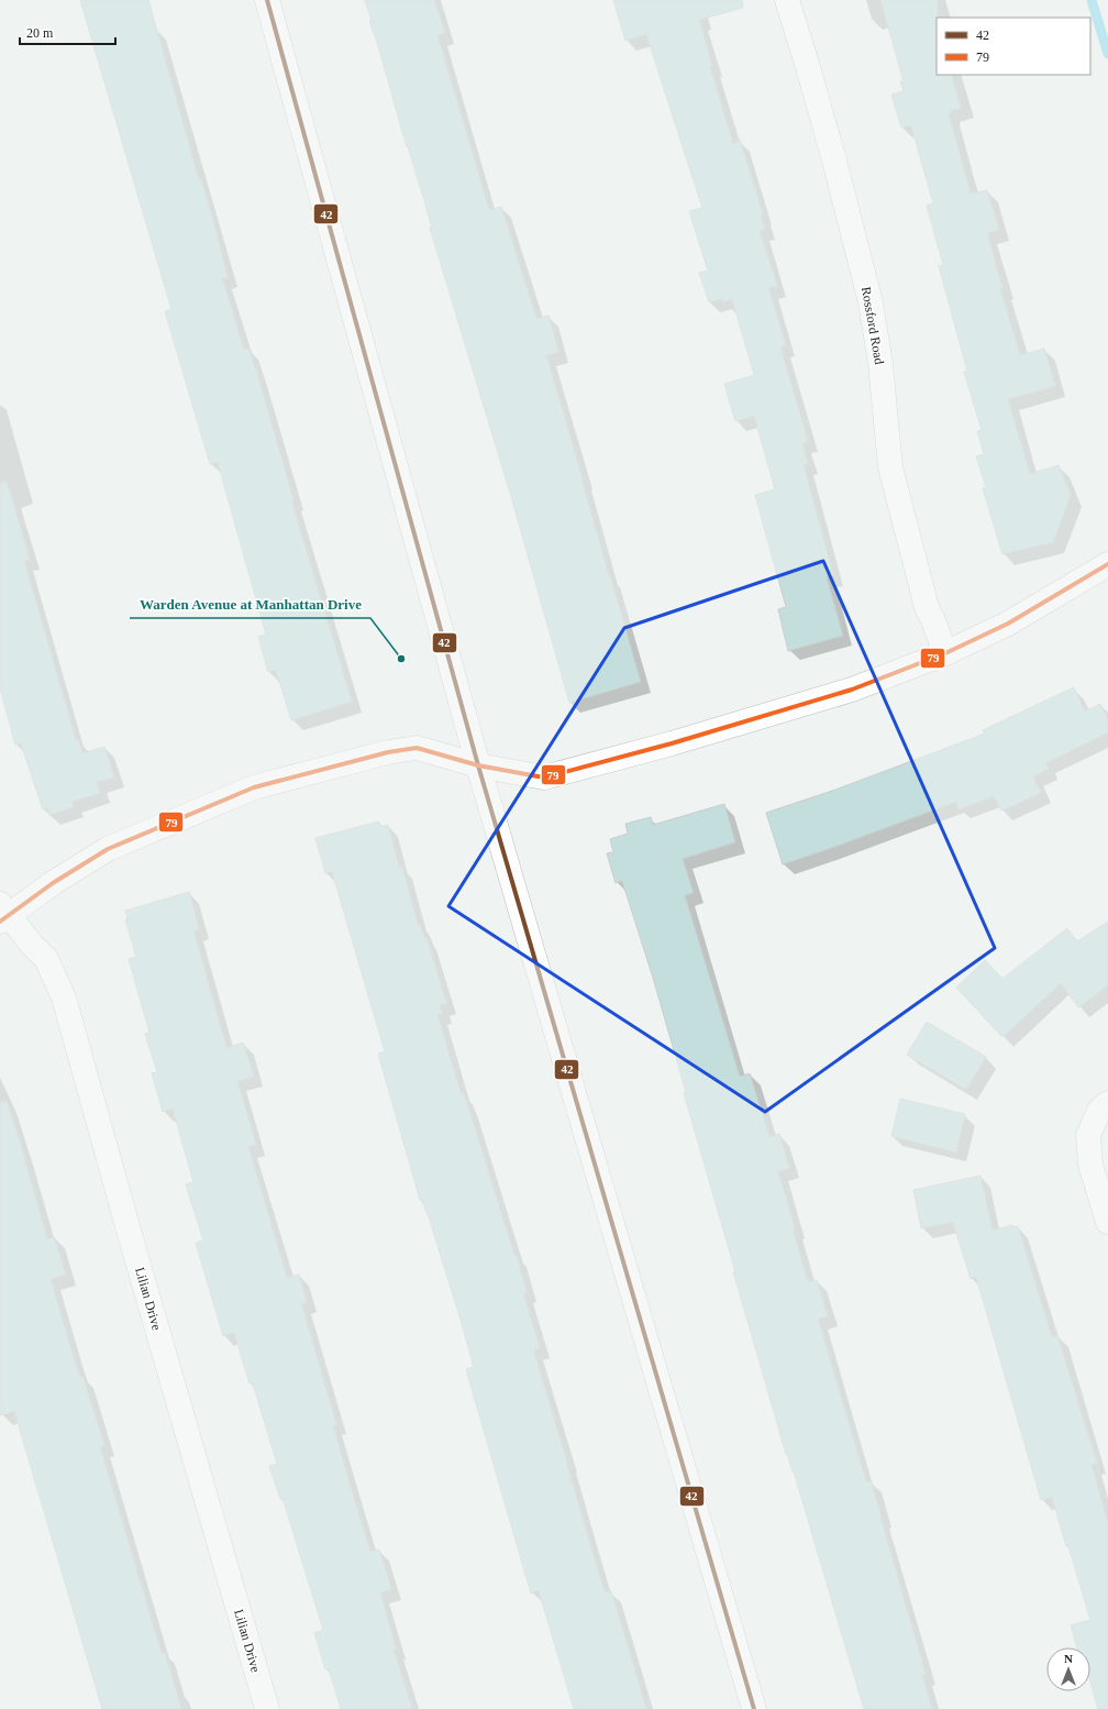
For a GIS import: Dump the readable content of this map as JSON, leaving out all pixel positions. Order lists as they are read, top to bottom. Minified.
{"streets":{"street":["Rossford Road","Lilian Drive"]},"places":["Warden Avenue at Manhattan Drive"],"lines":["transit line 42","transit line 79"],"legend":["42","79"],"scale_bar":"20 m","north":"top"}
